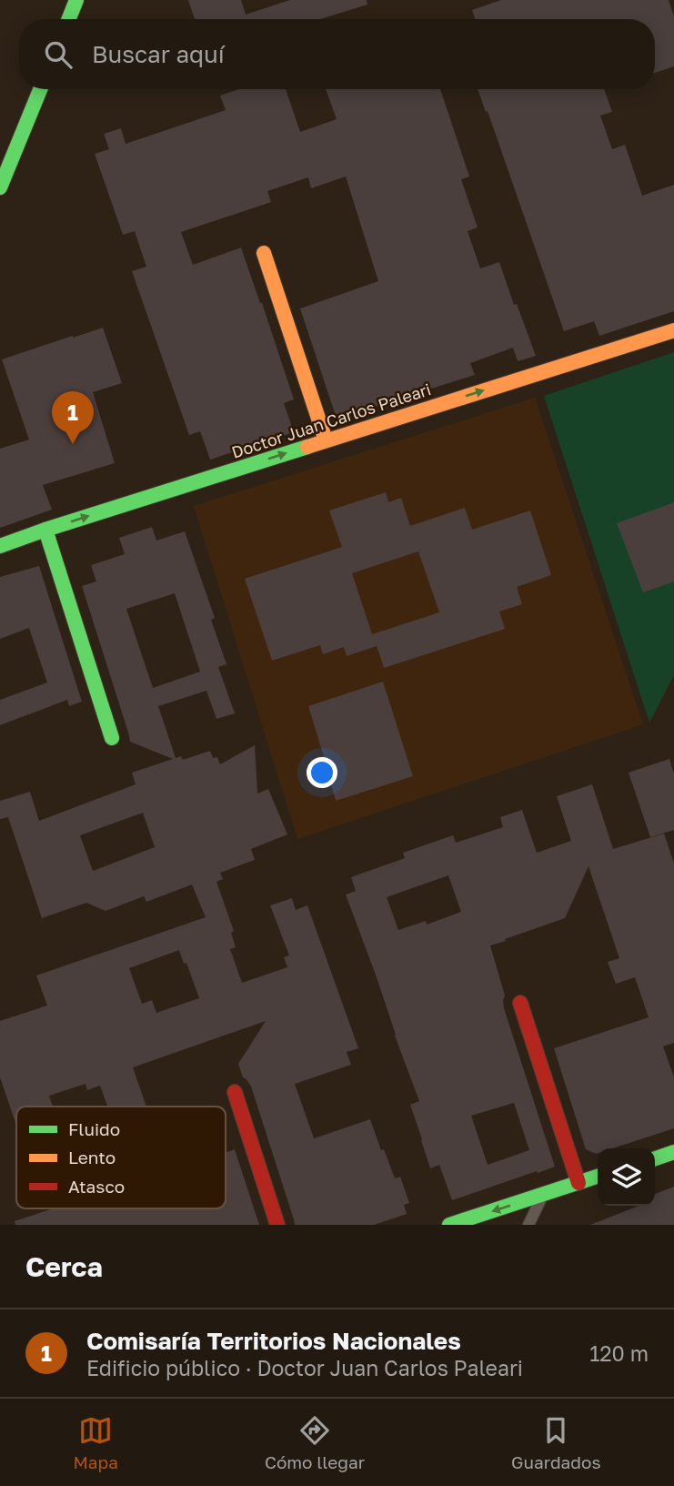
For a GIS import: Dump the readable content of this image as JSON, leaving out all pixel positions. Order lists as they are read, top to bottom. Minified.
{"streets":{"street":["Doctor Juan Carlos Paleari"]},"one_way":["Doctor Juan Carlos Paleari"],"legend":["Fluido","Lento","Atasco"],"page":{"search":"Buscar aquí","pins":"1","heading":"Cerca","list":[{"mark":"1","name":"Comisaría Territorios Nacionales","note":"Edificio público · Doctor Juan Carlos Paleari","value":"120 m"}],"nav":["Mapa","Cómo llegar","Guardados"]}}
